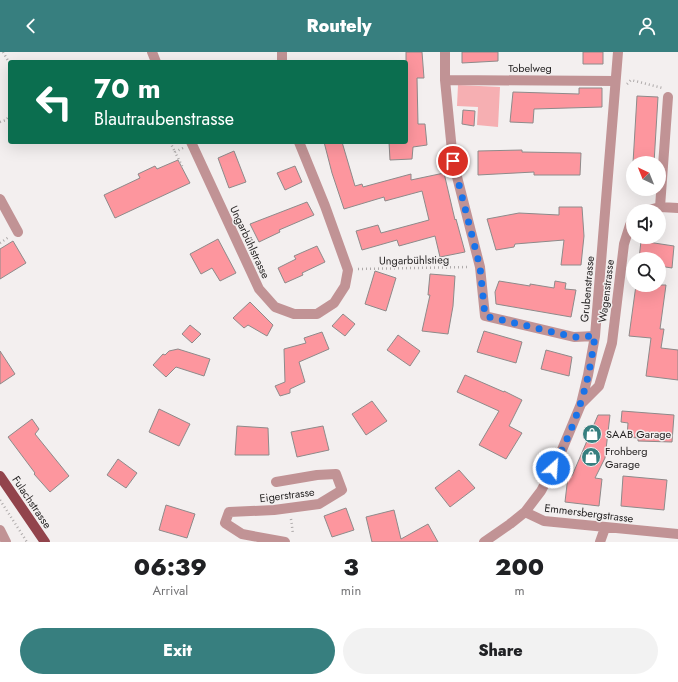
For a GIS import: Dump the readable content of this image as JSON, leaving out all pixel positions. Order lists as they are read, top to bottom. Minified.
{"streets":{"main road":["Fulachstrasse"],"street":["Tobelweg","Ungarbühlstrasse","Grubenstrasse","Wagenstrasse","Eigerstrasse","Emmersbergstrasse"],"path":["Ungarbühlstieg"]},"crossings":[["Tobelweg","Grubenstrasse"],["Ungarbühlstrasse","Ungarbühlstieg"],["Grubenstrasse","Wagenstrasse"],["Grubenstrasse","Emmersbergstrasse"]],"places":{"shop":["SAAB Garage","Frohberg Garage"]},"north":"top left","page":{"header":"Routely","turn":["70 m","Blautraubenstrasse"],"eta":["06:39","Arrival","3","min","200","m"],"buttons":["Exit","Share"]}}
